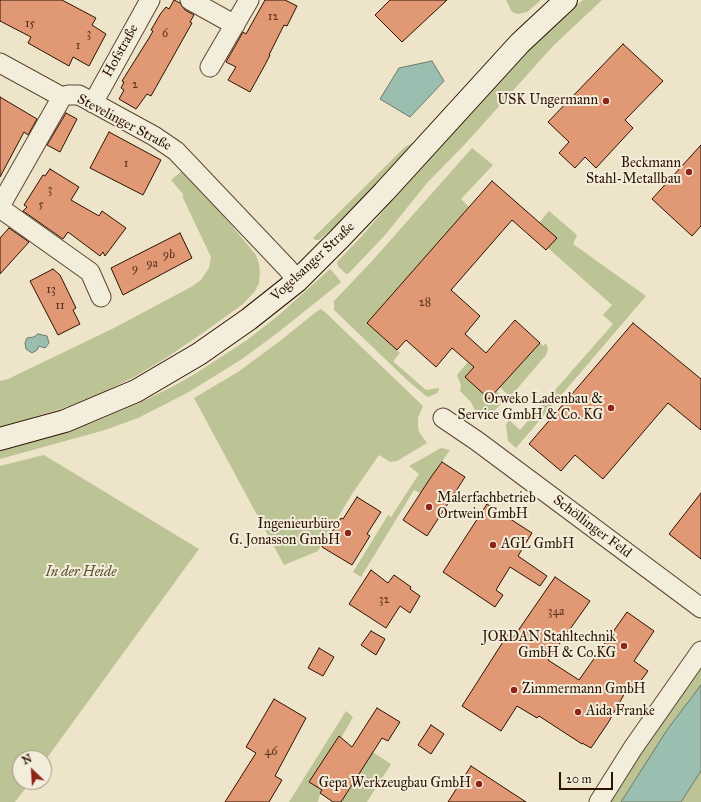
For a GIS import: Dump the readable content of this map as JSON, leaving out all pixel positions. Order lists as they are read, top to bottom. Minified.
{"streets":{"main road":["Vogelsanger Straße"],"street":["Hofstraße","Stevelinger Straße","Schöllinger Feld"]},"crossings":[["Hofstraße","Stevelinger Straße"],["Stevelinger Straße","Vogelsanger Straße"]],"parks":["In der Heide"],"places":["USK Ungermann","Beckmann Stahl-Metallbau","Orweko Ladenbau & Service GmbH & Co. KG","Malerfachbetrieb Ortwein GmbH","Ingenieurbüro G. Jonasson GmbH","AGL GmbH","JORDAN Stahltechnik GmbH & Co.KG","Zimmermann GmbH","Aida Franke","Gepa Werkzeugbau GmbH"],"house_numbers":["12","15","3","6","1","2","1","3","5","9b","9a","9","13","28","11","32","34a","46"],"scale_bar":"20 m","north":"top left"}
